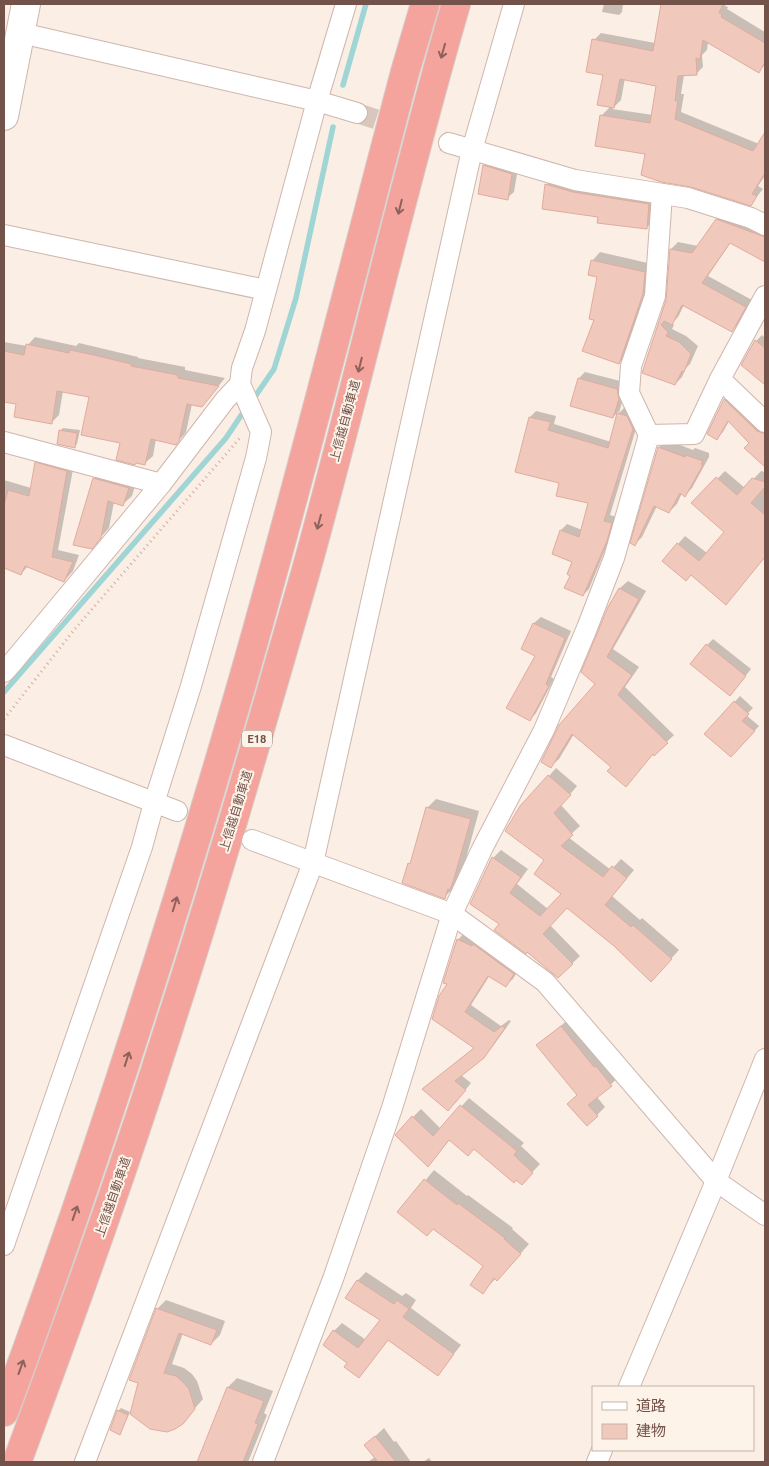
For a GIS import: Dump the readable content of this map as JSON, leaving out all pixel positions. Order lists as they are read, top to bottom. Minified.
{"streets":{"highway":["上信越自動車道","E18"]},"legend":["道路","建物"]}
